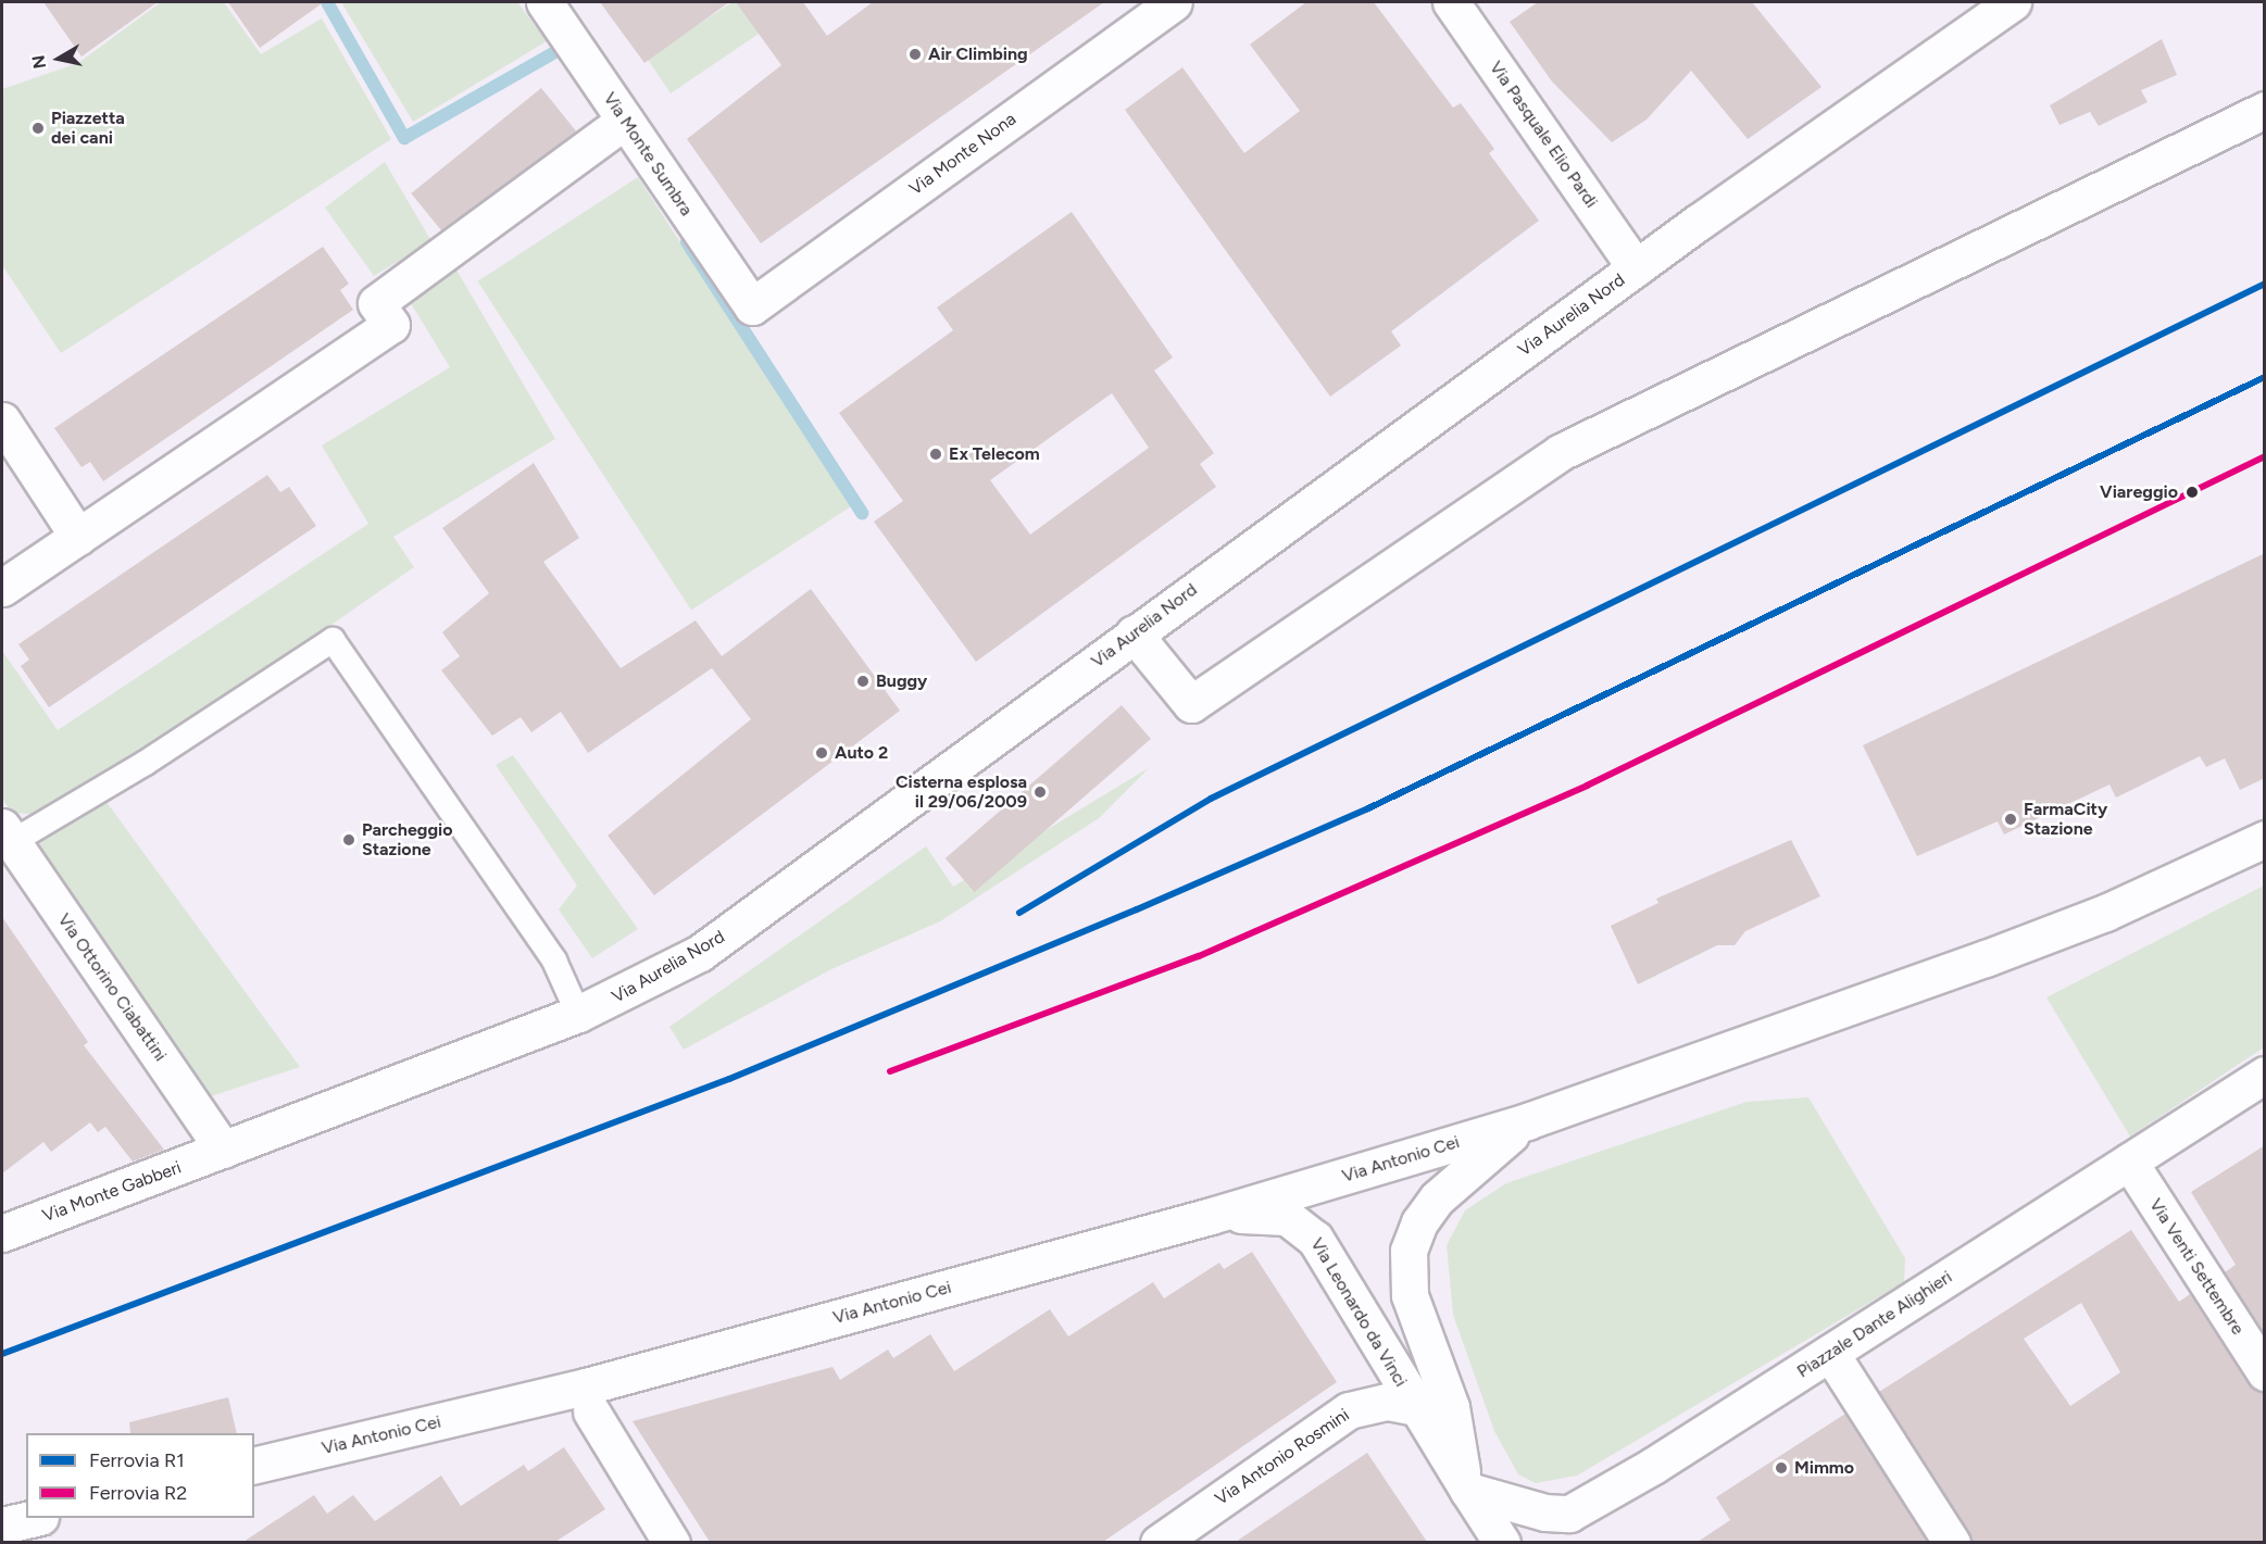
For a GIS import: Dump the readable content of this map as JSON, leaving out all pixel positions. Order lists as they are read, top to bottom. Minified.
{"streets":{"street":["Via Pasquale Elio Pardi","Via Monte Sumbra","Via Monte Nona","Via Aurelia Nord","Via Ottorino Ciabattini","Via Antonio Cei","Via Monte Gabberi","Via Venti Settembre","Via Leonardo da Vinci","Piazzale Dante Alighieri","Via Antonio Rosmini"]},"crossings":[["Via Pasquale Elio Pardi","Via Aurelia Nord"],["Via Monte Sumbra","Via Monte Nona"],["Via Aurelia Nord","Via Ottorino Ciabattini"],["Via Aurelia Nord","Via Monte Gabberi"],["Via Ottorino Ciabattini","Via Monte Gabberi"],["Via Antonio Cei","Via Leonardo da Vinci"],["Via Venti Settembre","Piazzale Dante Alighieri"],["Via Leonardo da Vinci","Piazzale Dante Alighieri"],["Via Leonardo da Vinci","Via Antonio Rosmini"]],"places":["Air Climbing","Piazzetta dei cani","Ex Telecom","Viareggio","Buggy","Auto 2","Cisterna esplosa il 29/06/2009","FarmaCity Stazione","Parcheggio Stazione","Mimmo"],"lines":["rail line R1","rail line R2"],"legend":["Ferrovia R1","Ferrovia R2"],"north":"left"}
